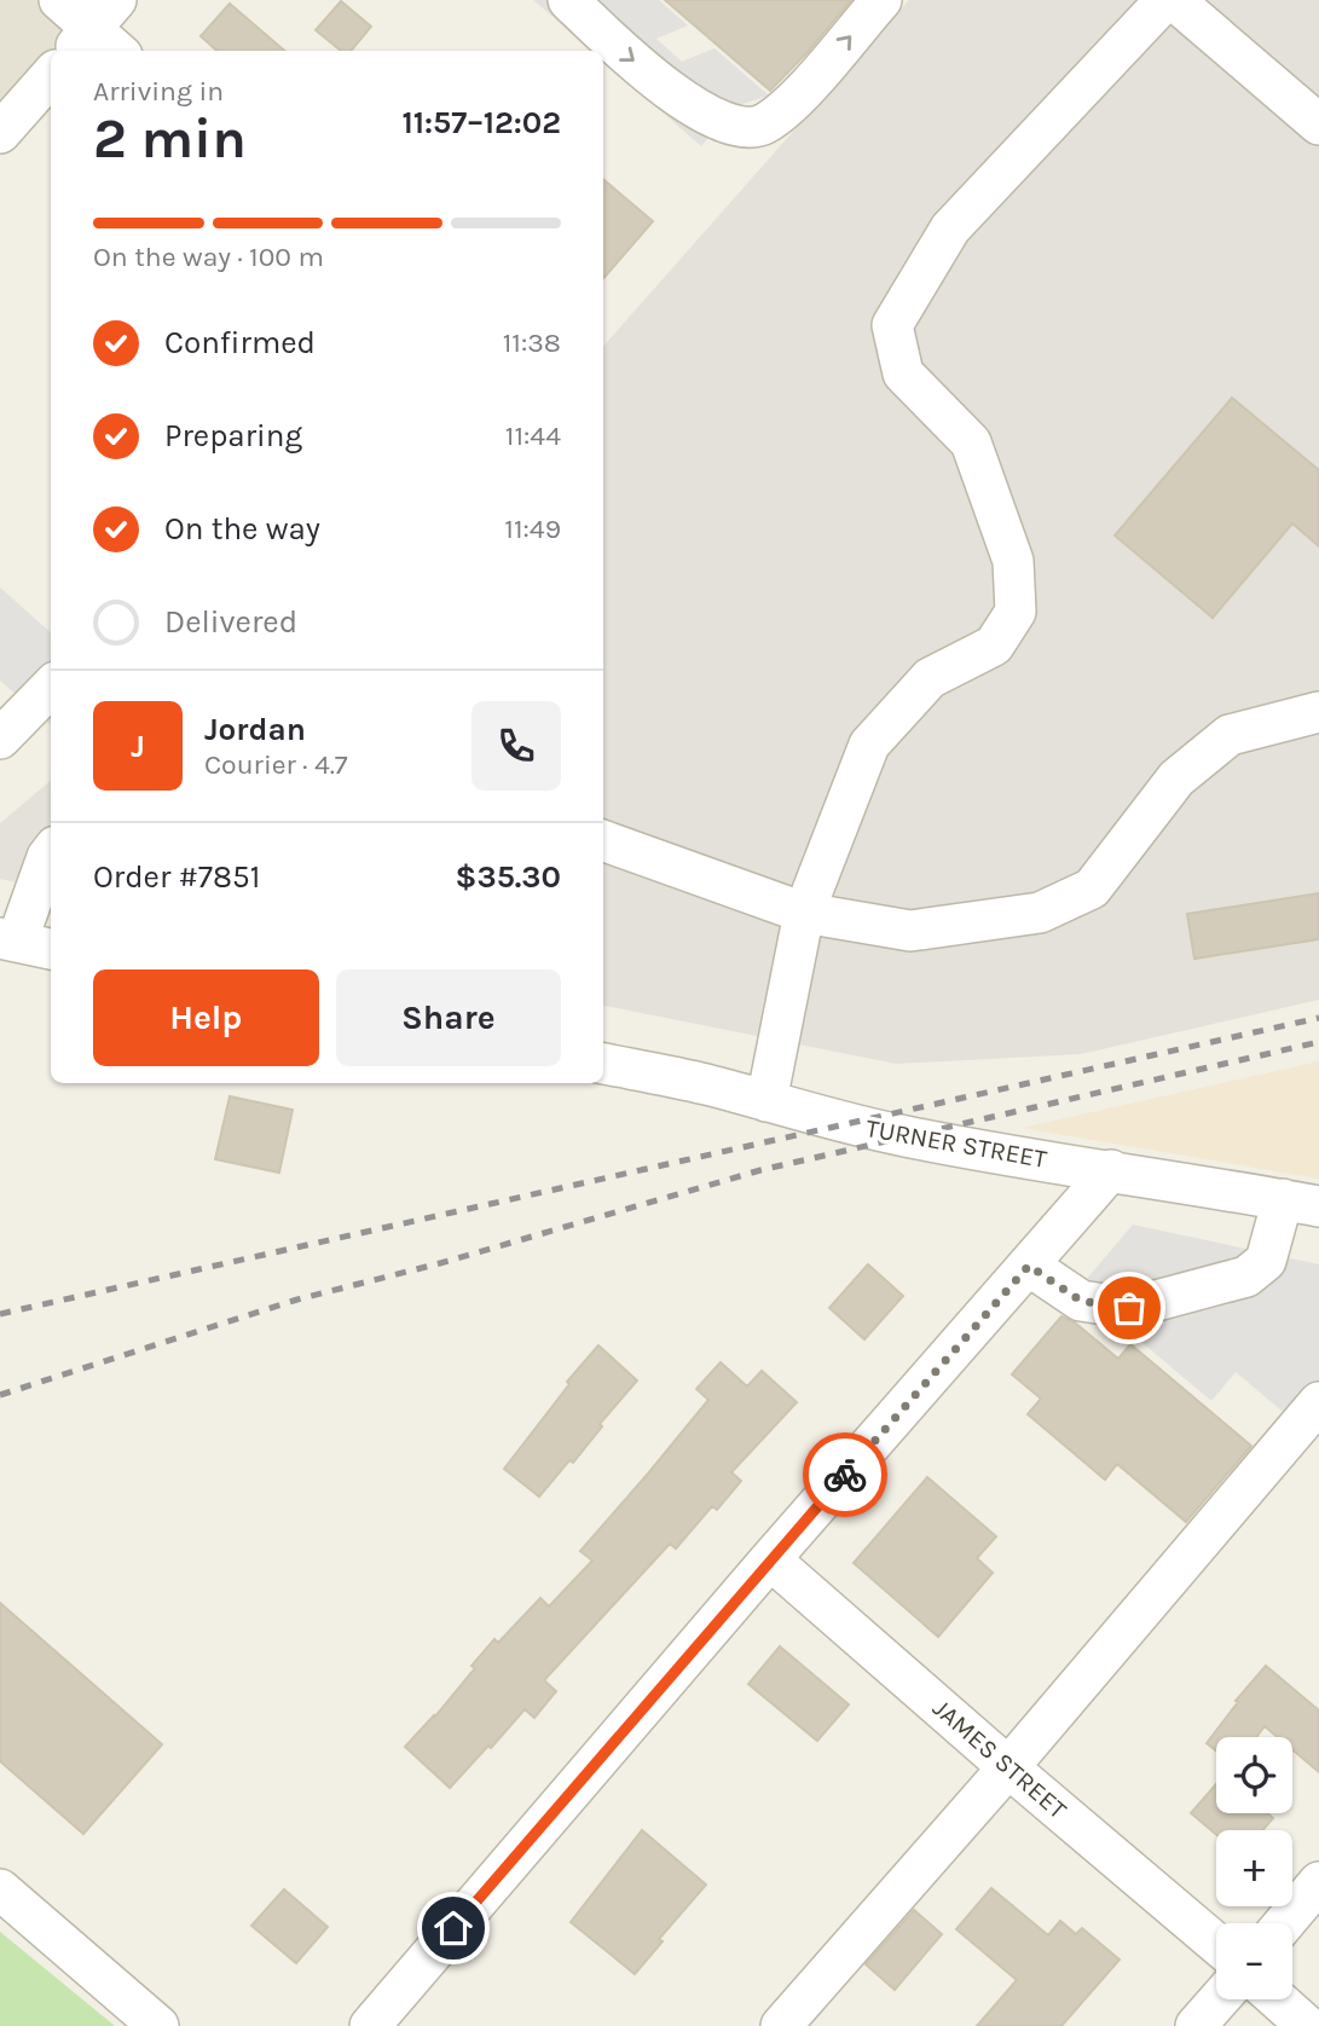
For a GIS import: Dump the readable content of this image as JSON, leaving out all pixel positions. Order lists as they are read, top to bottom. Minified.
{"streets":{"street":["TURNER STREET","JAMES STREET"]},"page":{"heading":["2 min","Arriving in","11:57–12:02"],"panel":["Jordan","Courier · 4.7","Order #7851","$35.30"],"bar":"On the way · 100 m","list":[["Confirmed","11:38"],["Preparing","11:44"],["On the way","11:49"],"Delivered"],"round":"J","buttons":["Help","Share"],"map_buttons":["+","−"]}}
